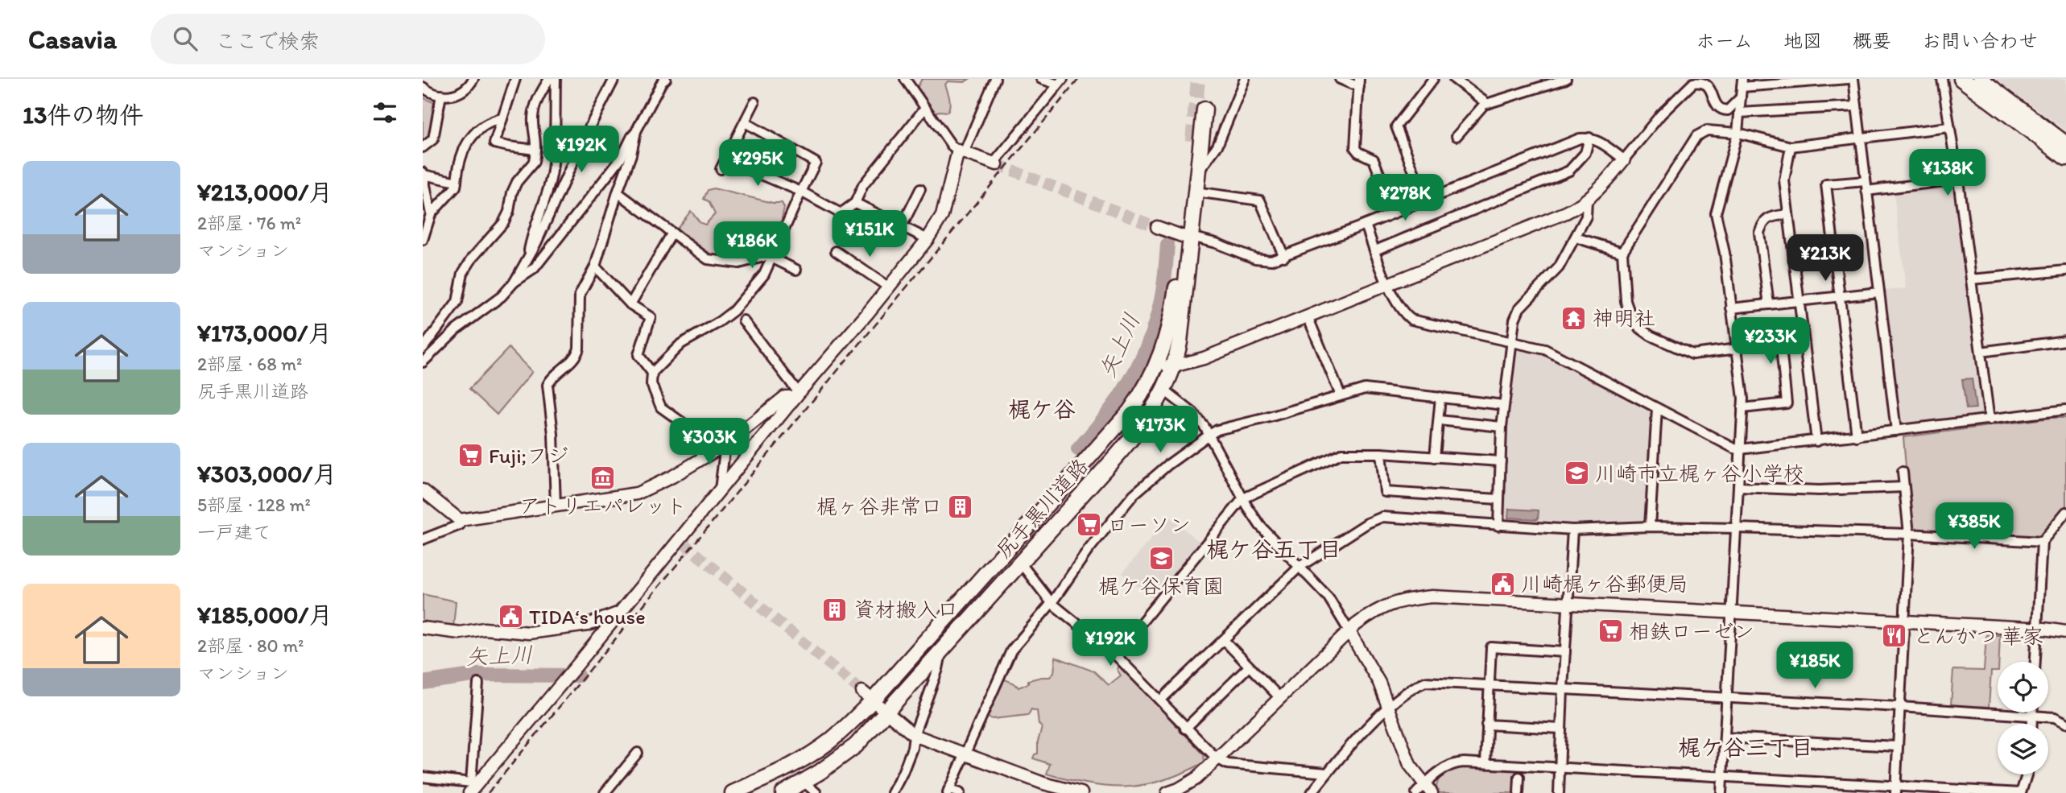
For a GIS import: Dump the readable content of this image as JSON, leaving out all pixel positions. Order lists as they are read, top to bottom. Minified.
{"streets":{"main road":["尻手黒川道路"]},"districts":["梶ケ谷","梶ケ谷五丁目","梶ケ谷三丁目"],"water":["矢上川"],"places":{"temple":["神明社"],"supermarket":["Fuji;フジ","ローソン","相鉄ローゼン"],"school or university":["川崎市立梶ヶ谷小学校","梶ケ谷保育園"],"museum":["アトリエパレット"],"building":["梶ヶ谷非常口","資材搬入口"],"public building":["川崎梶ヶ谷郵便局","TIDA‘s house"],"restaurant":["とんかつ 華家"]},"page":{"header":"Casavia","search":"ここで検索","nav":["ホーム","地図","概要","お問い合わせ"],"heading":"13件の物件","price":["¥192K","¥295K","¥138K","¥278K","¥151K","¥186K","¥213K","¥233K","¥173K","¥303K","¥385K","¥192K","¥185K"],"list":[{"name":"¥213,000/月","note":"2部屋 · 76 m² · マンション"},{"name":"¥173,000/月","note":"2部屋 · 68 m² · 尻手黒川道路"},{"name":"¥303,000/月","note":"5部屋 · 128 m² · 一戸建て"},{"name":"¥185,000/月","note":"2部屋 · 80 m² · マンション"}]}}
